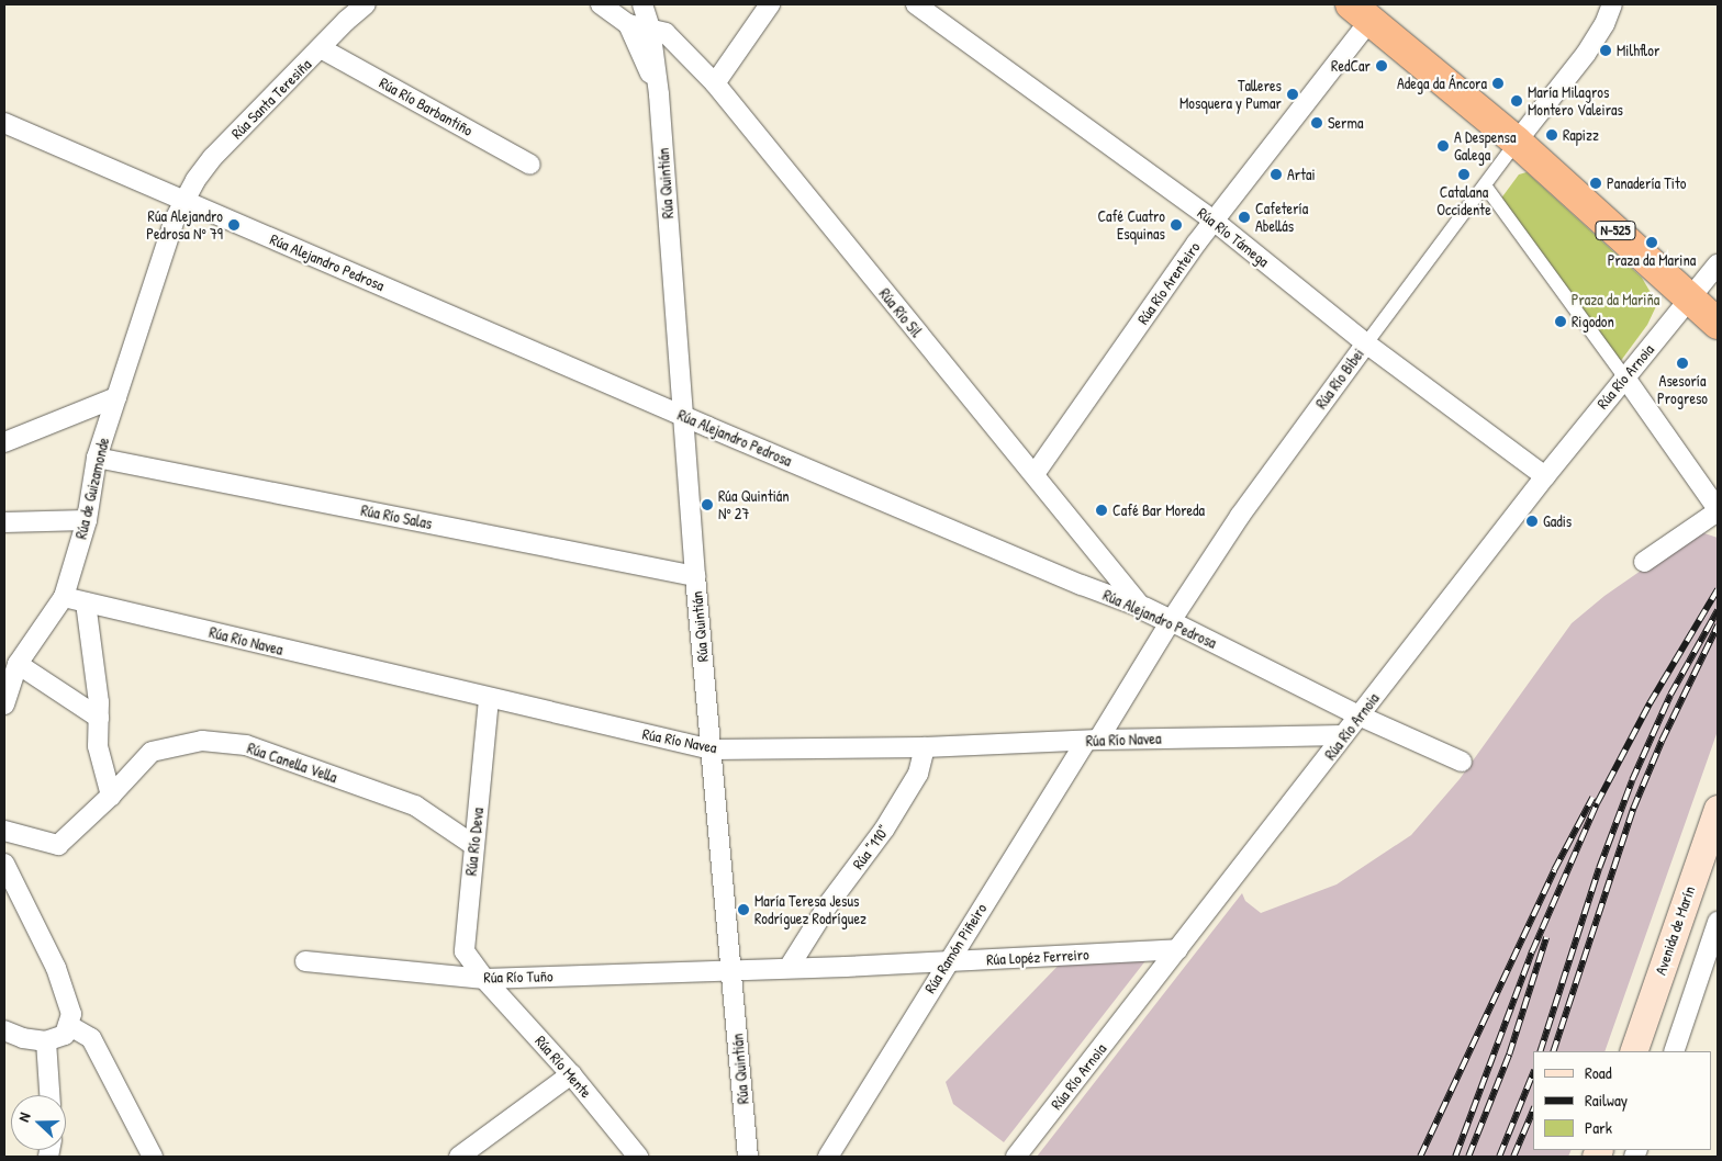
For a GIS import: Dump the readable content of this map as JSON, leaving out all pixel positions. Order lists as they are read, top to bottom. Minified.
{"streets":{"highway":["N-525"],"main road":["Avenida de Marín"],"street":["Rúa Santa Teresiña","Rúa Río Barbantiño","Rúa Quintián","Rúa Río Támega","Rúa Alejandro Pedrosa","Rúa Río Arenteiro","Rúa Río Sil","Rúa Río Arnoia","Rúa Río Bibei","Rúa de Guizamonde","Rúa Río Salas","Rúa Río Navea","Rúa Canella Vella","Rúa Río Deva","Rúa \"110\"","Rúa Ramón Piñeiro","Rúa Lopéz Ferreiro","Rúa Río Tuño","Rúa Río Mente"]},"crossings":[["Rúa Santa Teresiña","Rúa Río Barbantiño"],["Rúa Santa Teresiña","Rúa Alejandro Pedrosa"],["Rúa Santa Teresiña","Rúa de Guizamonde"],["Rúa Quintián","Rúa Alejandro Pedrosa"],["Rúa Quintián","Rúa Río Sil"],["Rúa Quintián","Rúa Río Salas"],["Rúa Quintián","Rúa Río Navea"],["Rúa Quintián","Rúa Lopéz Ferreiro"],["Rúa Quintián","Rúa Río Tuño"],["N-525","Rúa Río Arenteiro"],["N-525","Rúa Río Arnoia"],["N-525","Rúa Río Bibei"],["Rúa Río Támega","Rúa Río Arenteiro"],["Rúa Río Támega","Rúa Río Arnoia"],["Rúa Río Támega","Rúa Río Bibei"],["Rúa Alejandro Pedrosa","Rúa Río Sil"],["Rúa Alejandro Pedrosa","Rúa Río Arnoia"],["Rúa Alejandro Pedrosa","Rúa Río Bibei"],["Rúa Alejandro Pedrosa","Rúa de Guizamonde"],["Rúa Río Arenteiro","Rúa Río Sil"],["Rúa Río Arnoia","Rúa Río Navea"],["Rúa Río Arnoia","Rúa Lopéz Ferreiro"],["Rúa Río Bibei","Rúa Río Navea"],["Rúa Río Bibei","Rúa Ramón Piñeiro"],["Rúa de Guizamonde","Rúa Río Salas"],["Rúa de Guizamonde","Rúa Río Navea"],["Rúa Río Navea","Rúa Río Deva"],["Rúa Río Navea","Rúa \"110\""],["Rúa Río Navea","Rúa Ramón Piñeiro"],["Rúa Canella Vella","Rúa Río Deva"],["Rúa Río Deva","Rúa Río Tuño"],["Rúa Río Deva","Rúa Río Mente"],["Rúa \"110\"","Rúa Lopéz Ferreiro"],["Rúa Ramón Piñeiro","Rúa Lopéz Ferreiro"],["Rúa Lopéz Ferreiro","Rúa Río Tuño"],["Rúa Río Tuño","Rúa Río Mente"]],"parks":["Praza da Mariña"],"places":["Milhflor","RedCar","Adega da Áncora","Talleres Mosquera y Pumar","María Milagros Montero Valeiras","Serma","Rapizz","A Despensa Galega","Artai","Catalana Occidente","Panadería Tito","Cafetería Abellás","Rúa Alejandro Pedrosa Nº 79","Café Cuatro Esquinas","Praza da Marina","Rigodon","Asesoría Progreso","Rúa Quintián Nº 27","Café Bar Moreda","Gadis","María Teresa Jesus Rodríguez Rodríguez"],"legend":["Road","Railway","Park"],"north":"left"}
